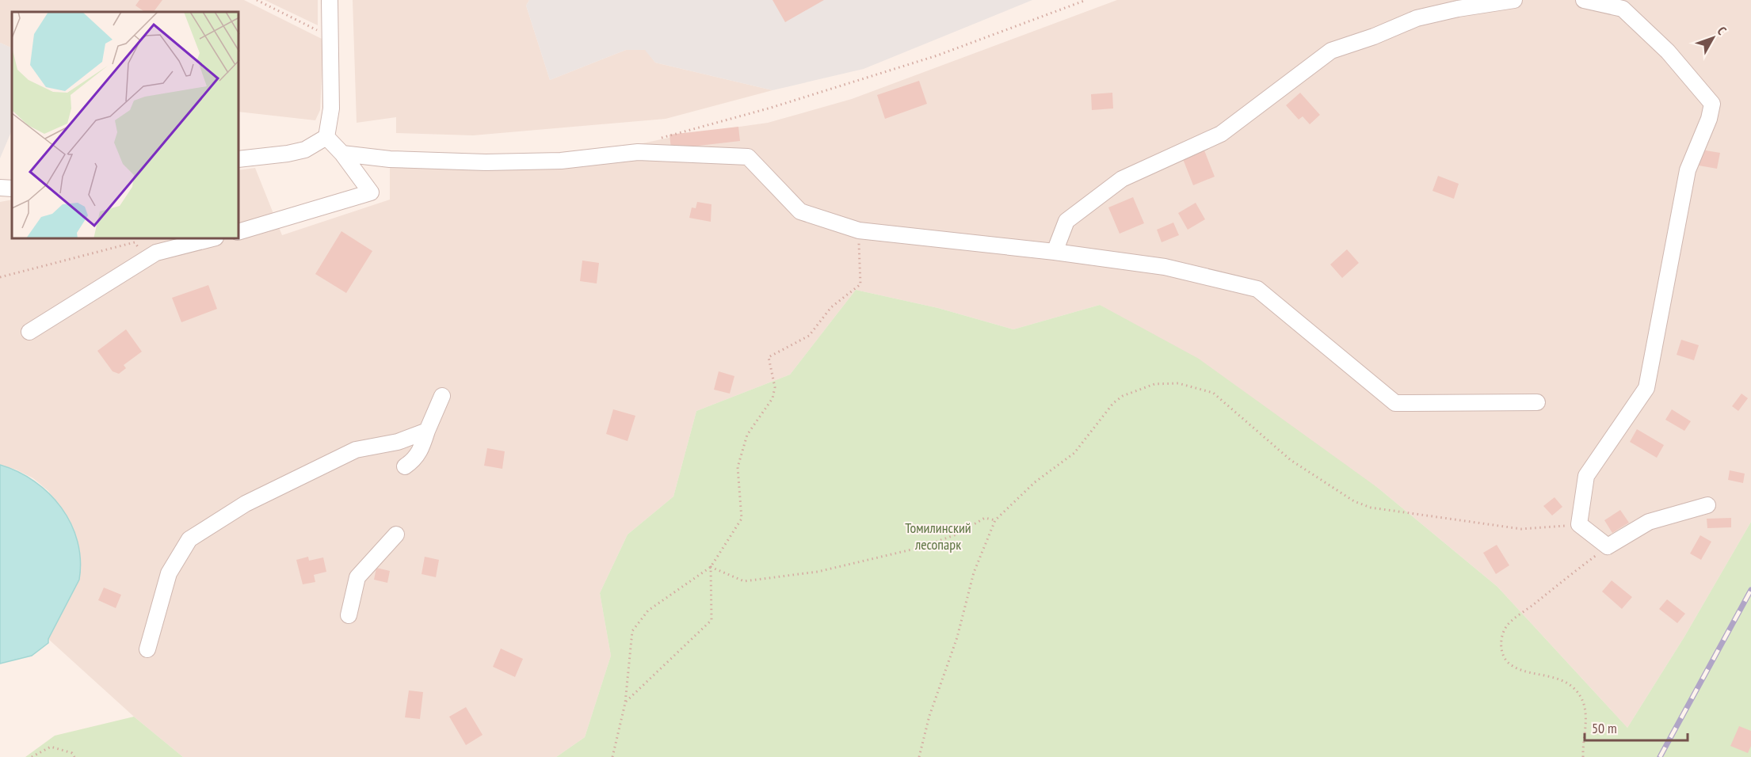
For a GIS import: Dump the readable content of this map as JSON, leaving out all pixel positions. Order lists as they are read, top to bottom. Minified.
{"parks":["Томилинский лесопарк"],"scale_bar":"50 m","north":"top right"}
